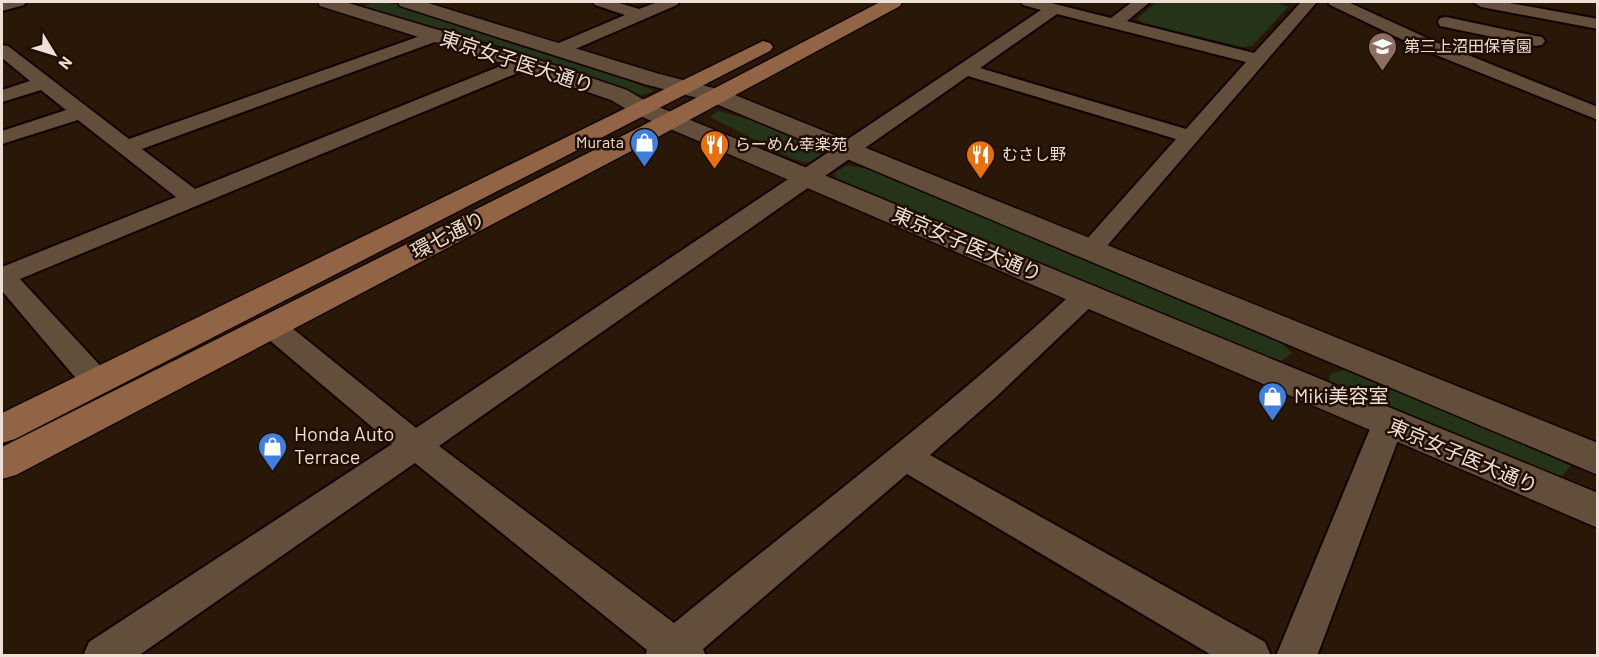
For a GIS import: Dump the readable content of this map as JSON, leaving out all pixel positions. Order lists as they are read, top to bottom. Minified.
{"streets":{"main road":["環七通り"],"street":["東京女子医大通り"]},"crossings":[["東京女子医大通り","環七通り"]],"places":{"school or university":["第三上沼田保育園"],"shop":["Murata","Miki美容室","Honda Auto Terrace"],"restaurant":["らーめん幸楽苑","むさし野"]},"north":"bottom right"}
